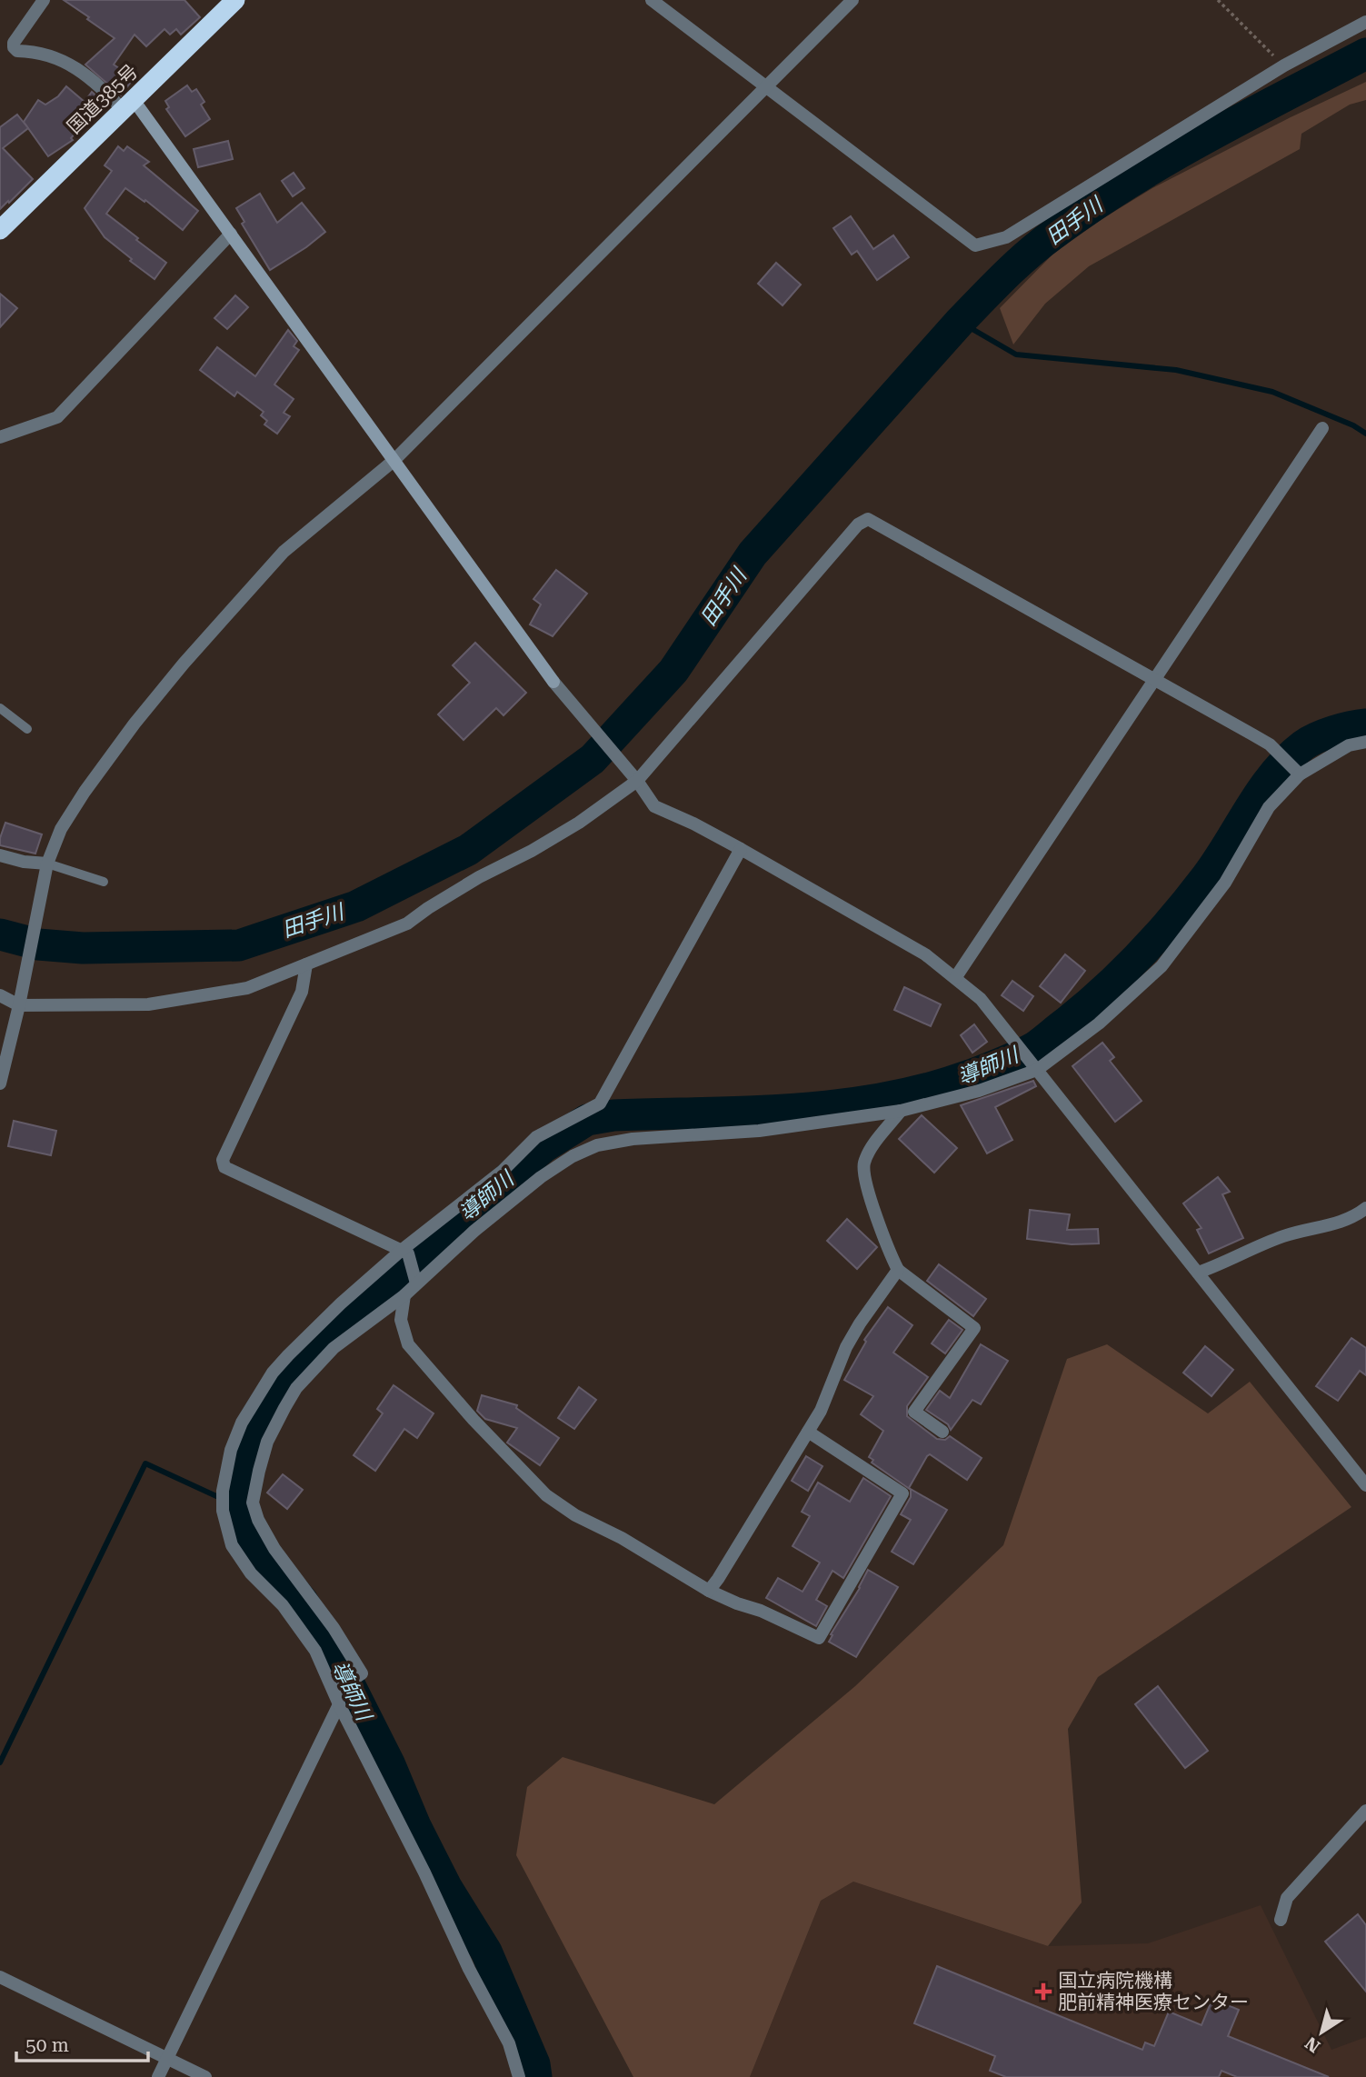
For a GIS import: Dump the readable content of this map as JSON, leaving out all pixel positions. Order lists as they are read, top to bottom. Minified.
{"streets":{"highway":["国道385号"]},"water":["田手川","導師川"],"places":{"health":["国立病院機構 肥前精神医療センター"]},"scale_bar":"50 m","north":"bottom left"}
